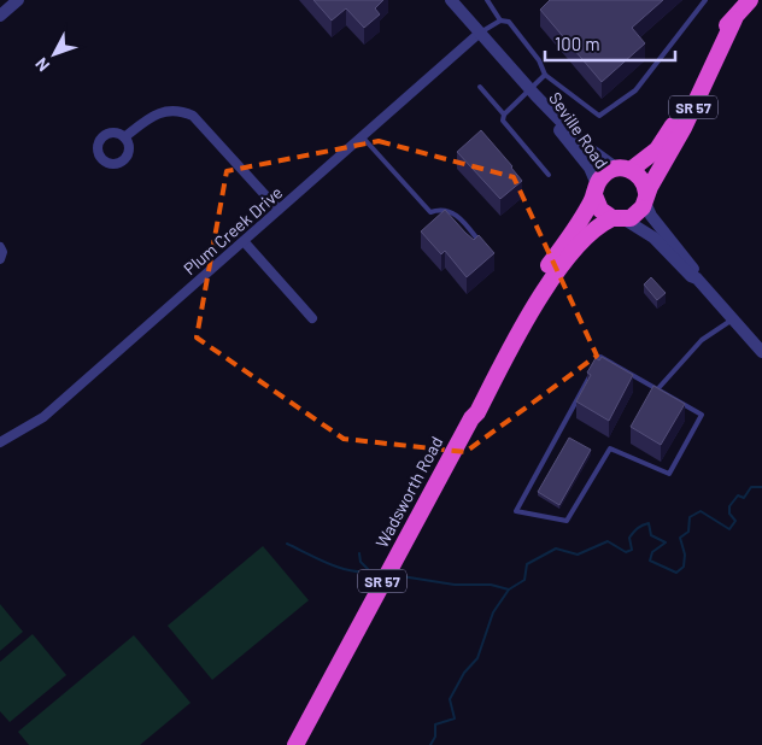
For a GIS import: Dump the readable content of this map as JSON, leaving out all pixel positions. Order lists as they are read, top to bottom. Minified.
{"streets":{"highway":["SR 57","Wadsworth Road"],"street":["Seville Road","Plum Creek Drive"]},"crossings":[["Seville Road","Plum Creek Drive"],["Seville Road","Wadsworth Road"]],"scale_bar":"100 m","north":"bottom left"}
